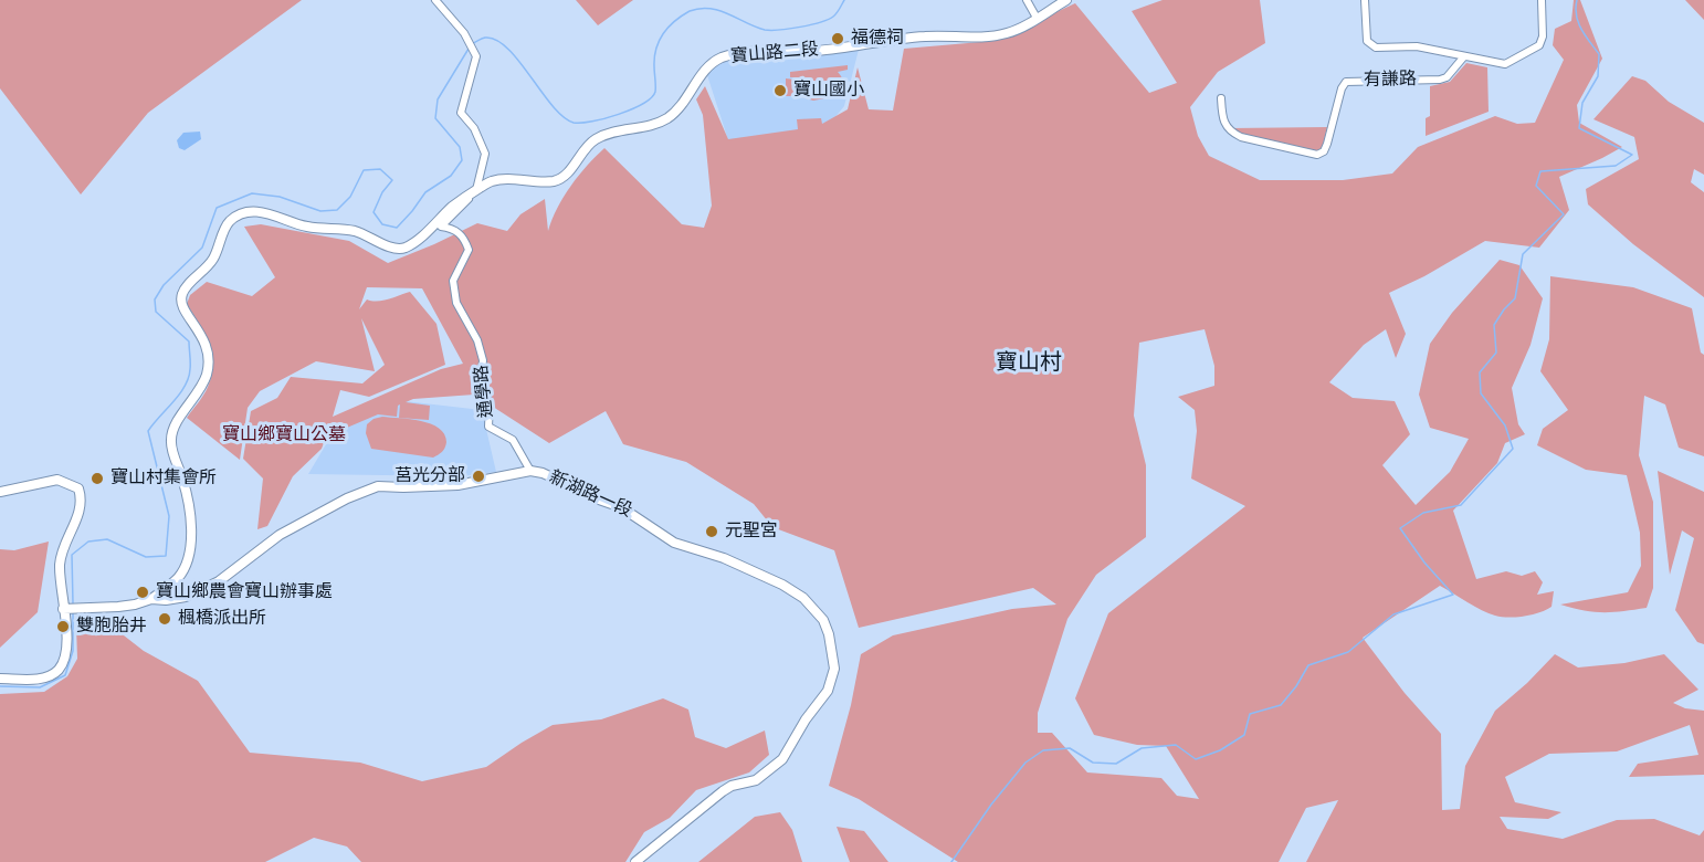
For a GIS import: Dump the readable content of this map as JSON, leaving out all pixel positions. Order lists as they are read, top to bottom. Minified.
{"streets":{"street":["寶山路二段","有謙路","通學路","新湖路一段"]},"crossings":[["寶山路二段","通學路"],["寶山路二段","新湖路一段"],["通學路","新湖路一段"]],"districts":["寶山村"],"parks":["寶山鄉寶山公墓"],"places":["福德祠","寶山國小","莒光分部","寶山村集會所","元聖宮","寶山鄉農會寶山辦事處","楓橋派出所","雙胞胎井"]}
